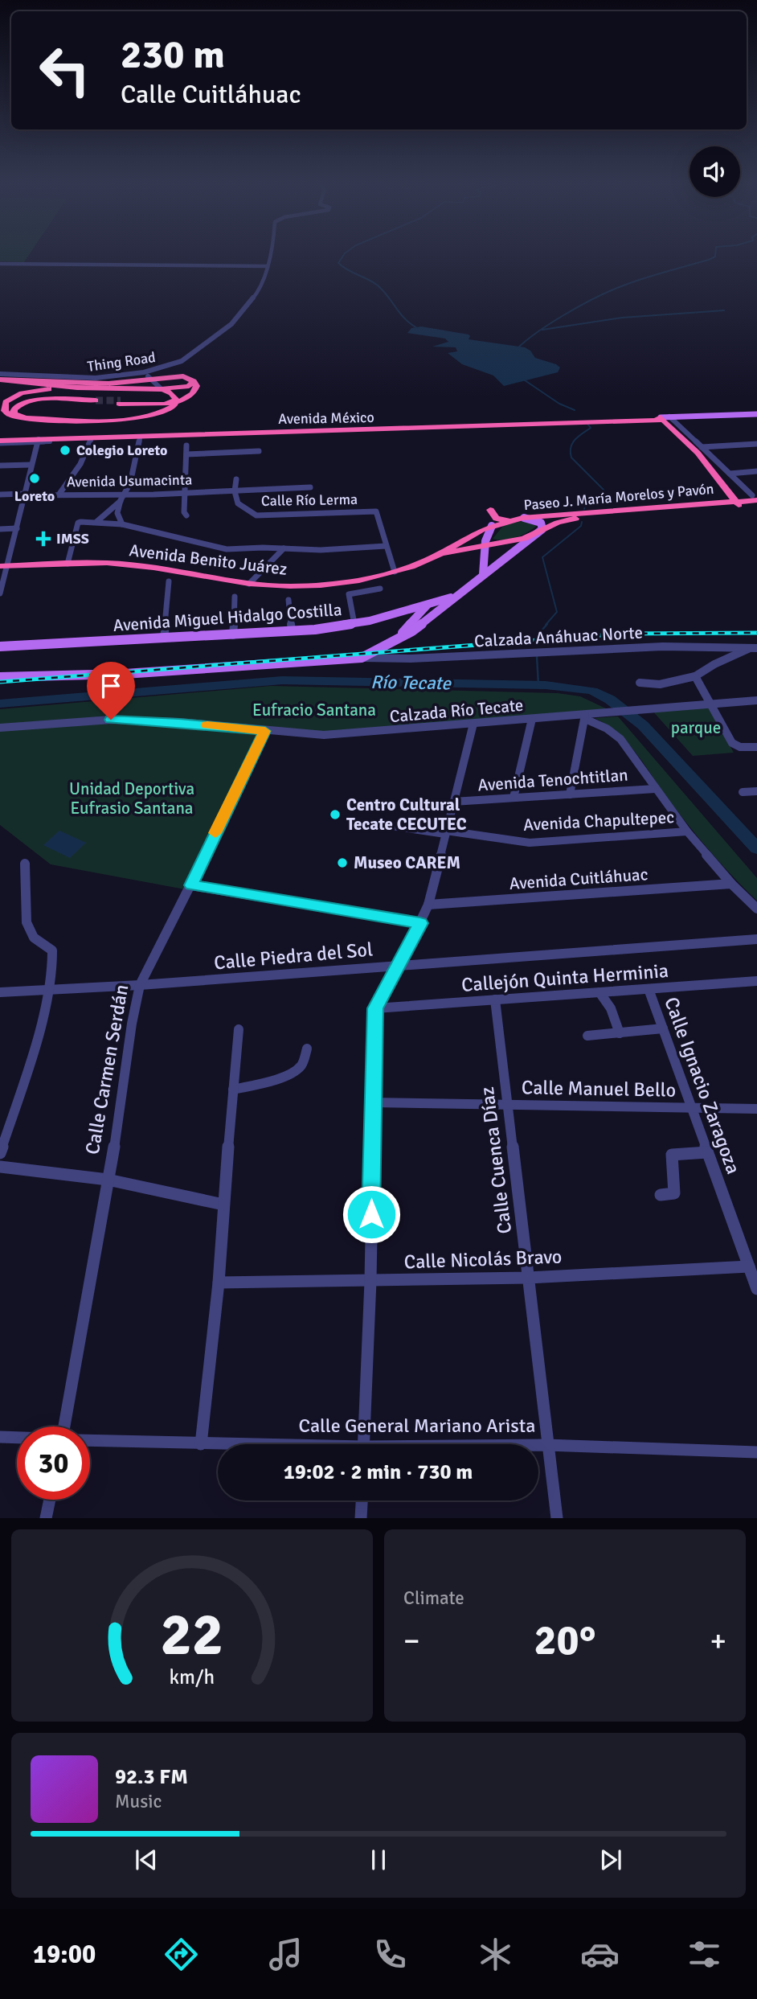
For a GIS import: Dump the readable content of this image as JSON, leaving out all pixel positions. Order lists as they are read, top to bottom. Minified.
{"streets":{"highway":["Avenida México","Paseo J. María Morelos y Pavón","Avenida Benito Juárez"],"main road":["Avenida Miguel Hidalgo Costilla"],"street":["Thing Road","Avenida Usumacinta","Calle Río Lerma","Calzada Anáhuac Norte","Calzada Río Tecate","Avenida Tenochtitlan","Avenida Chapultepec","Avenida Cuitláhuac","Calle Piedra del Sol","Callejón Quinta Herminia","Calle Carmen Serdán","Calle Ignacio Zaragoza","Calle Manuel Bello","Calle Cuenca Díaz","Calle Nicolás Bravo","Calle General Mariano Arista"]},"crossings":[["Avenida Usumacinta","Calle Río Lerma"],["Paseo J. María Morelos y Pavón","Avenida Benito Juárez"],["Calzada Río Tecate","Calle Carmen Serdán"],["Calle Piedra del Sol","Calle Carmen Serdán"],["Callejón Quinta Herminia","Calle Ignacio Zaragoza"],["Callejón Quinta Herminia","Calle Cuenca Díaz"],["Calle Ignacio Zaragoza","Calle Manuel Bello"],["Calle Ignacio Zaragoza","Calle Nicolás Bravo"],["Calle Manuel Bello","Calle Cuenca Díaz"],["Calle Cuenca Díaz","Calle Nicolás Bravo"],["Calle Cuenca Díaz","Calle General Mariano Arista"]],"water":["Río Tecate"],"parks":["Eufracio Santana","parque","Unidad Deportiva Eufrasio Santana"],"places":{"other":["Colegio Loreto","Loreto","Centro Cultural Tecate CECUTEC","Museo CAREM"],"health":["IMSS"]},"page":{"turn":["230 m","Calle Cuitláhuac"],"limit":"30","trip":"19:02 · 2 min · 730 m","tile":"Climate","heat":["−","20°","+"],"song":["92.3 FM","Music"],"tabs":"19:00","gauge":["22","km/h"]}}
